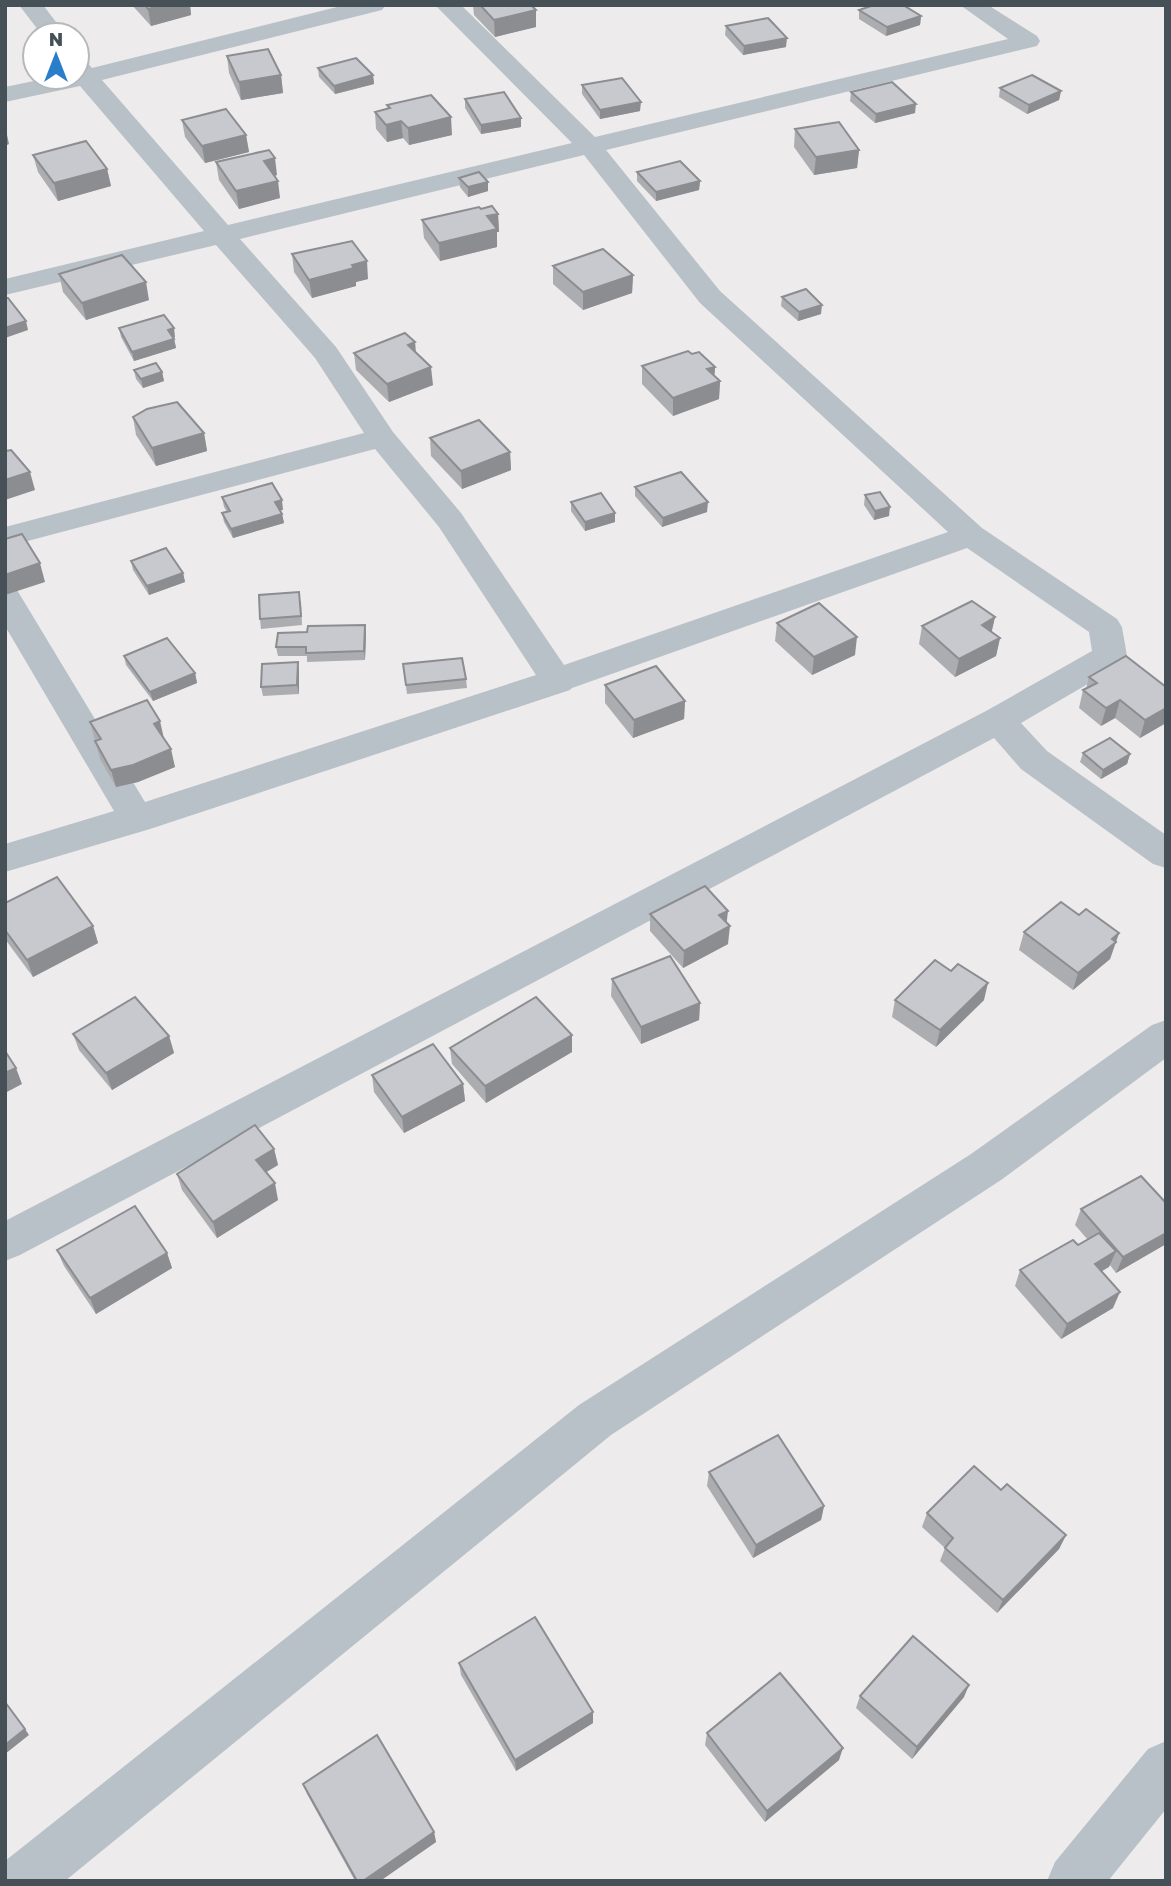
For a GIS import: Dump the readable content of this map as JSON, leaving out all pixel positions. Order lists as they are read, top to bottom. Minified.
{"north":"top"}
